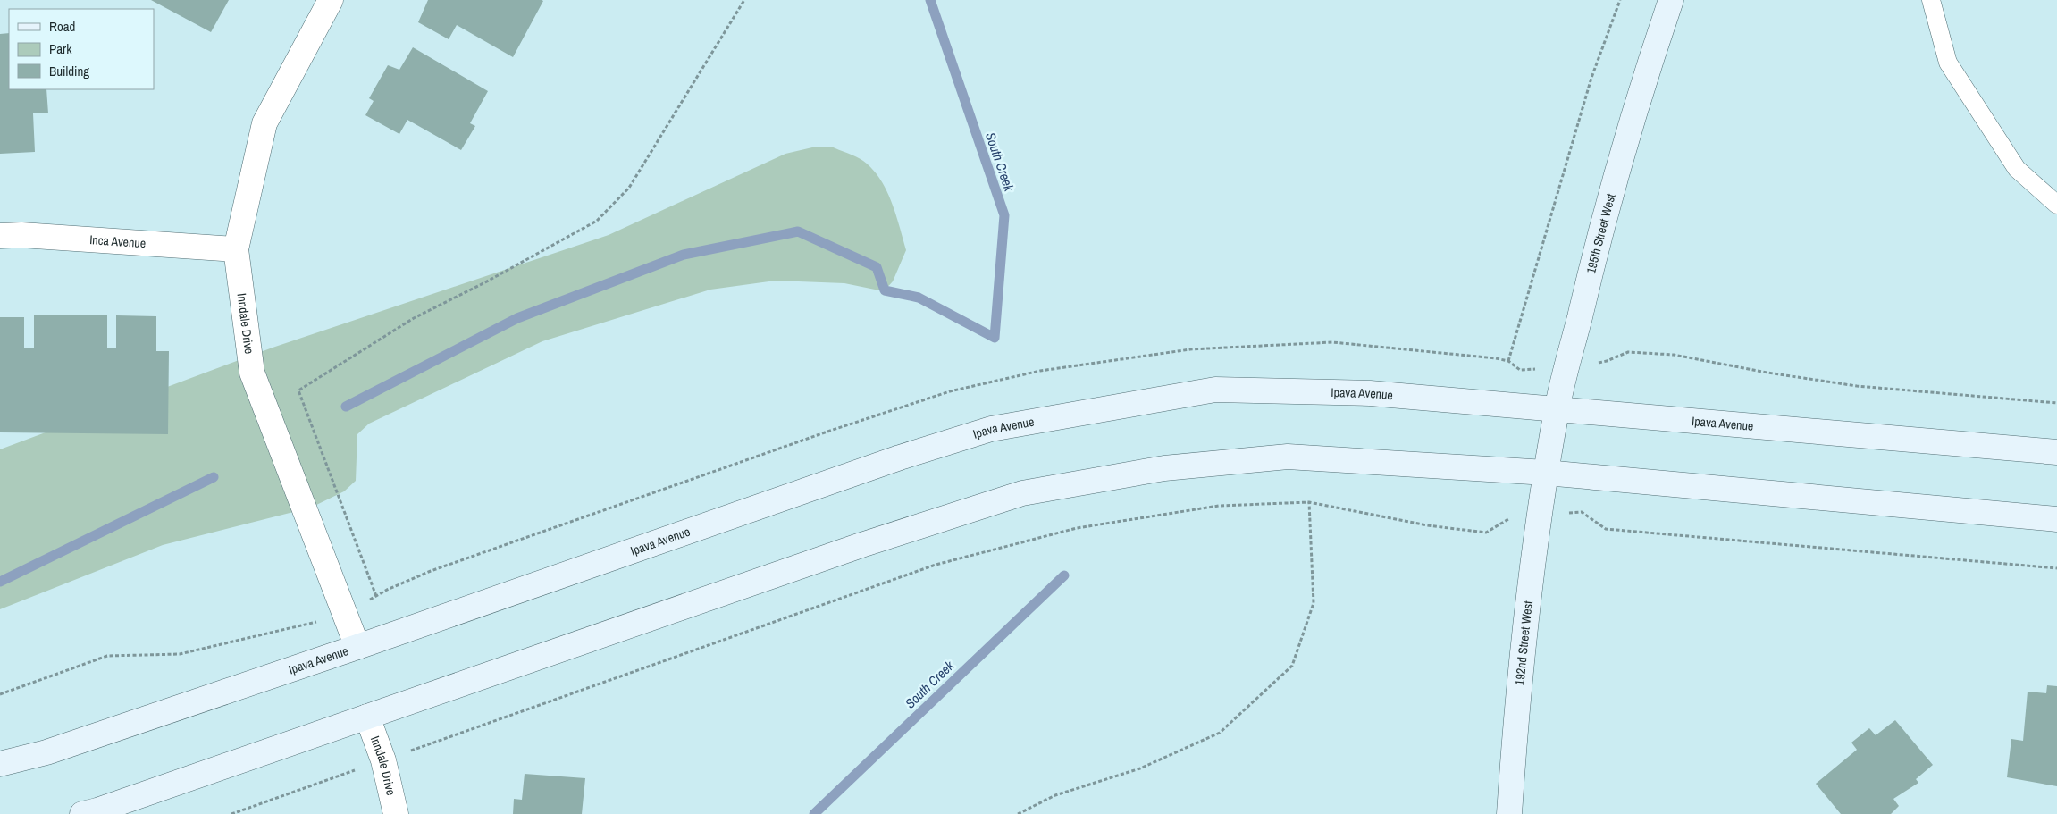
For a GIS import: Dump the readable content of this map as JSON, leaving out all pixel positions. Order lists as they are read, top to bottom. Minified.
{"streets":{"street":["195th Street West","Inca Avenue","Inndale Drive","Ipava Avenue","192nd Street West"]},"crossings":[["195th Street West","Ipava Avenue"],["195th Street West","192nd Street West"],["Inca Avenue","Inndale Drive"],["Inndale Drive","Ipava Avenue"]],"water":["South Creek"],"legend":["Road","Park","Building"]}
